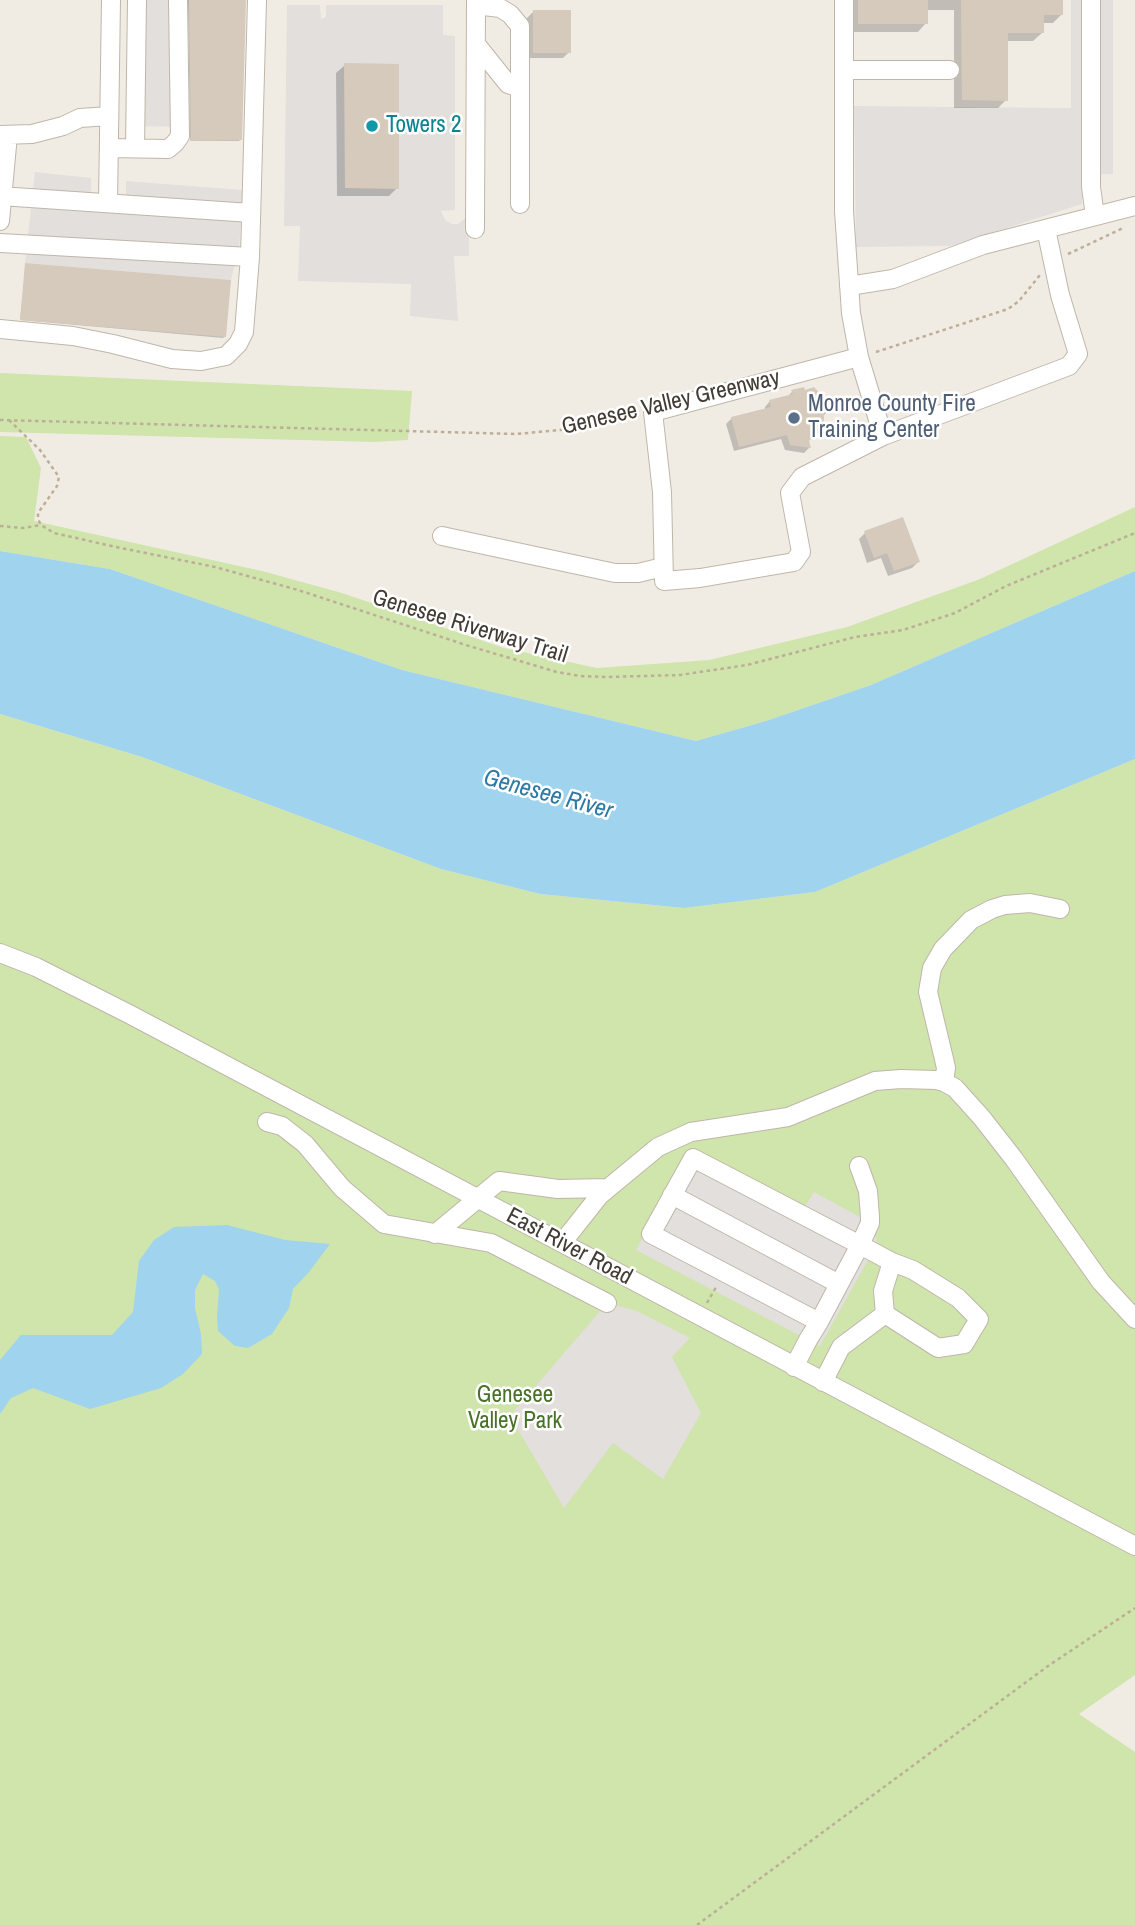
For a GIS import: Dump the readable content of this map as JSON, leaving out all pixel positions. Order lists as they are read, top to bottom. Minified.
{"streets":{"street":["Genesee Valley Greenway","East River Road"],"path":["Genesee Riverway Trail"]},"water":["Genesee River"],"parks":["Genesee Valley Park"],"places":["Towers 2","Monroe County Fire Training Center"]}
